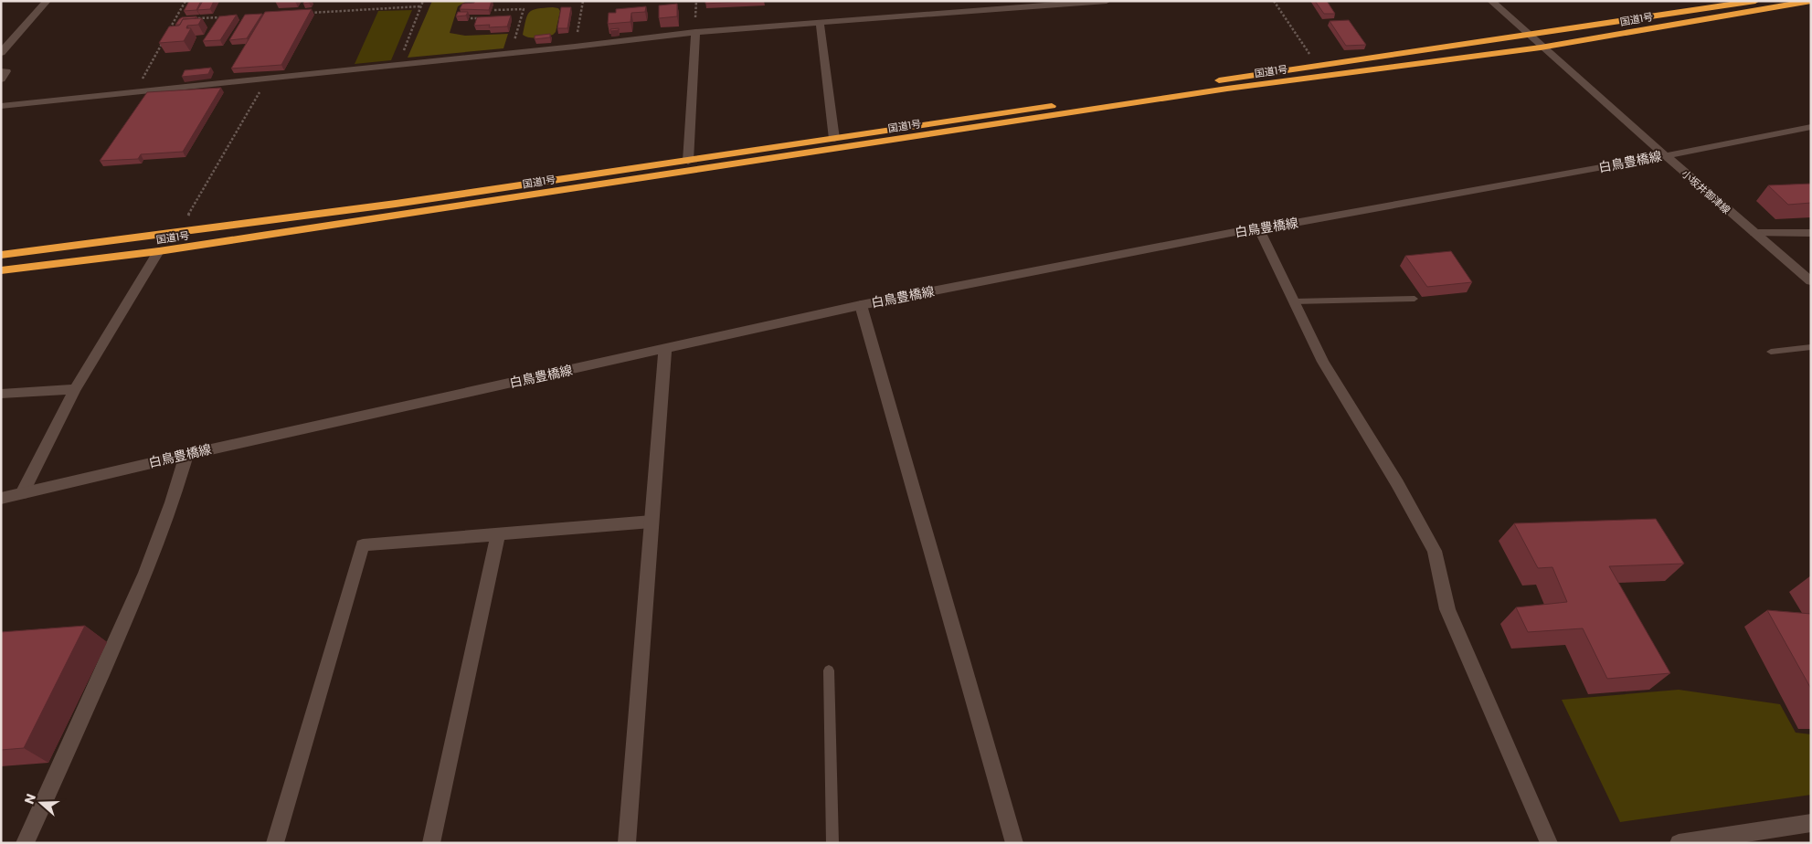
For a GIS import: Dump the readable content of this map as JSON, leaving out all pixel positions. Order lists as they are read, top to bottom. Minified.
{"streets":{"highway":["国道1号"],"street":["白鳥豊橋線","小坂井御津線"]},"crossings":[["国道1号","小坂井御津線"],["白鳥豊橋線","小坂井御津線"]],"north":"left"}
